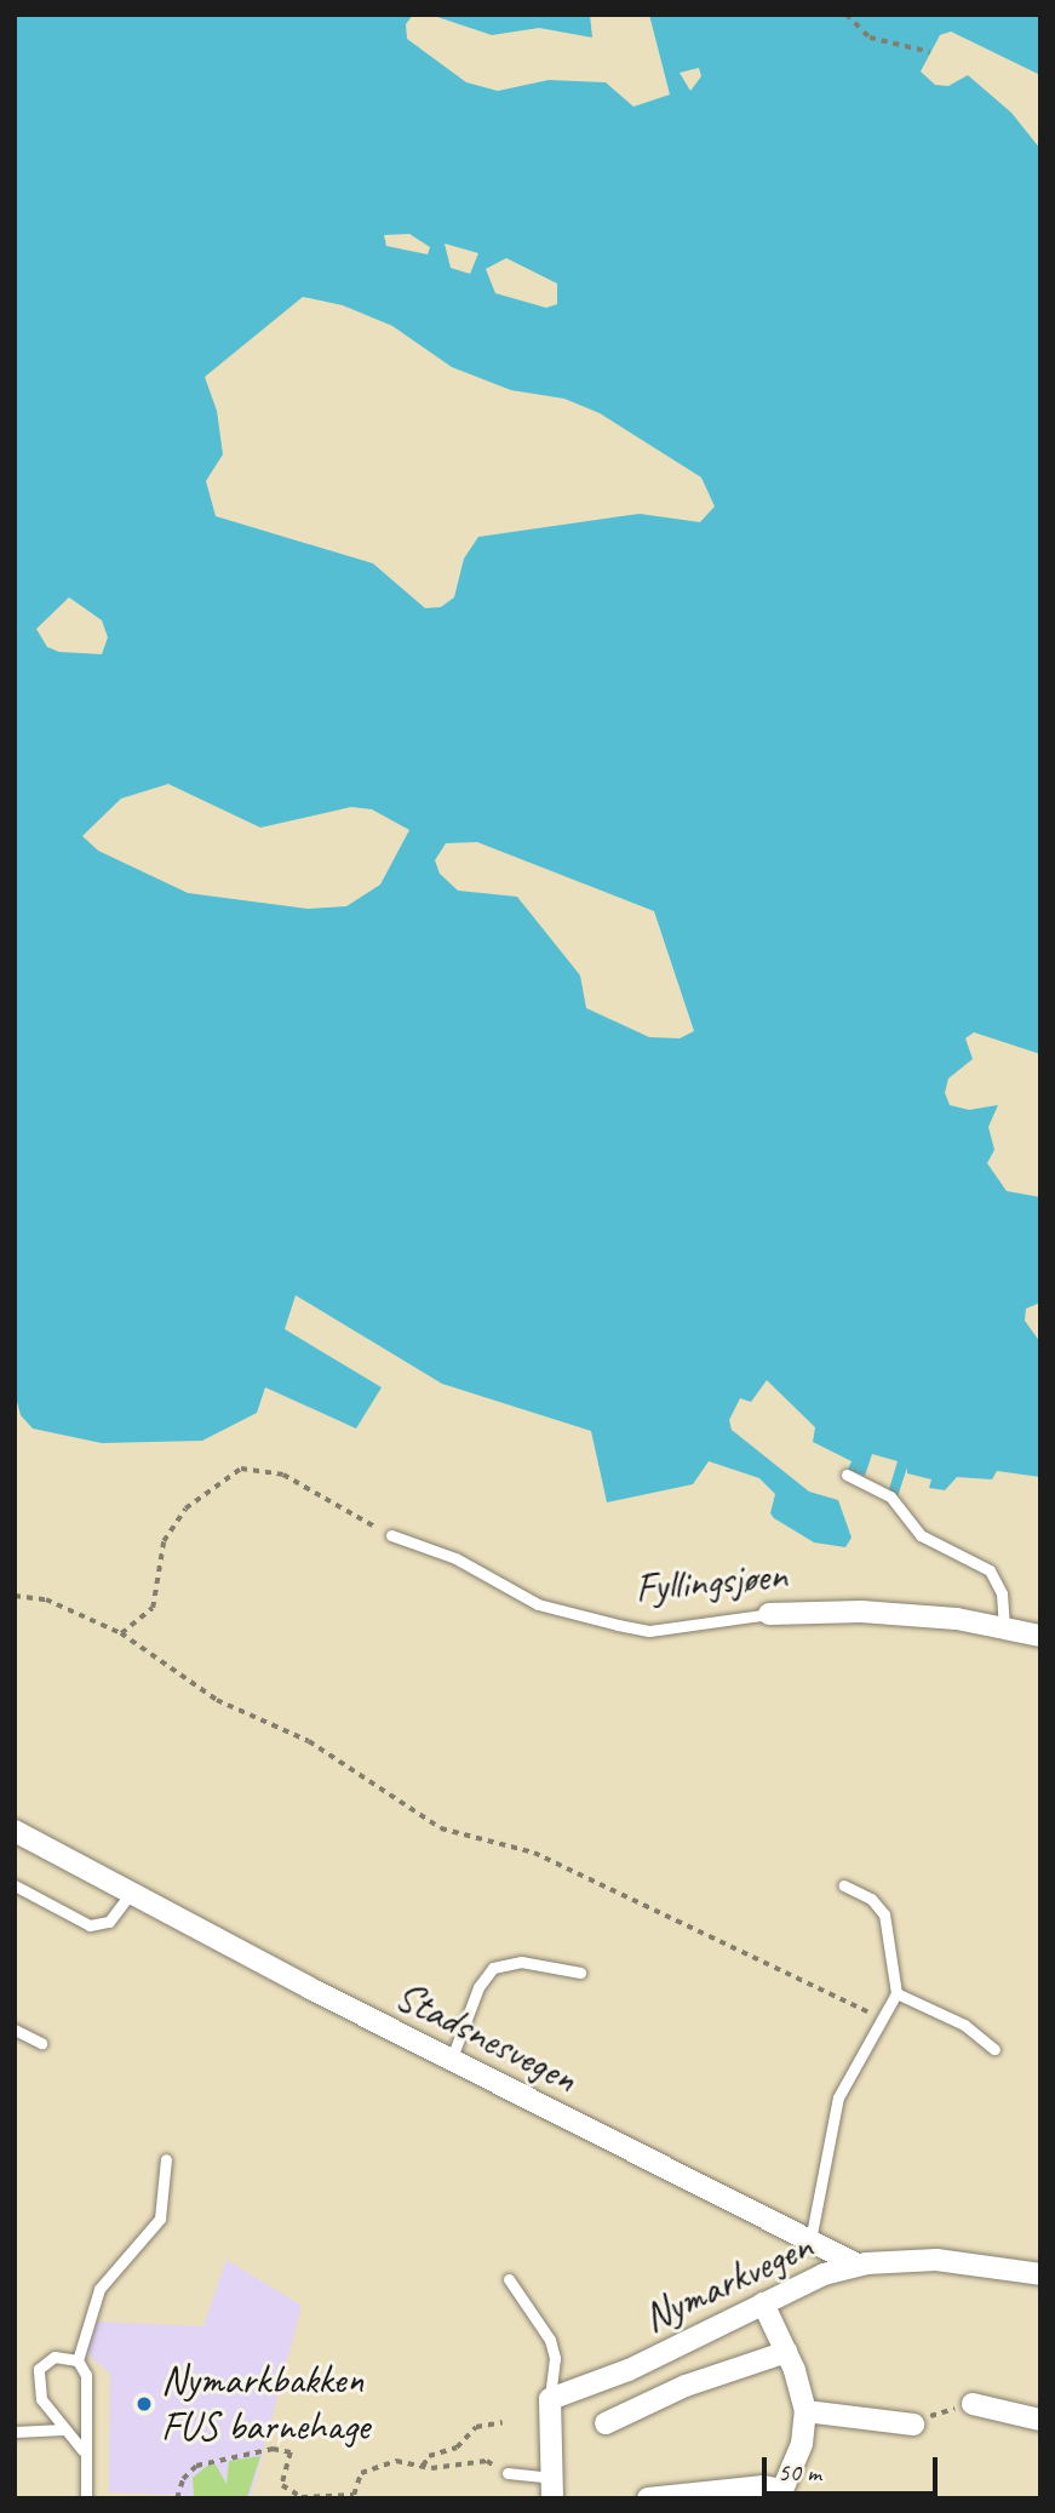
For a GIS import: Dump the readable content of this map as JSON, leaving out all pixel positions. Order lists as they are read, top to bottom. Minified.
{"streets":{"street":["Fyllingsjøen","Stadsnesvegen","Nymarkvegen"]},"crossings":[["Stadsnesvegen","Nymarkvegen"]],"places":["Nymarkbakken FUS barnehage"],"scale_bar":"50 m"}
